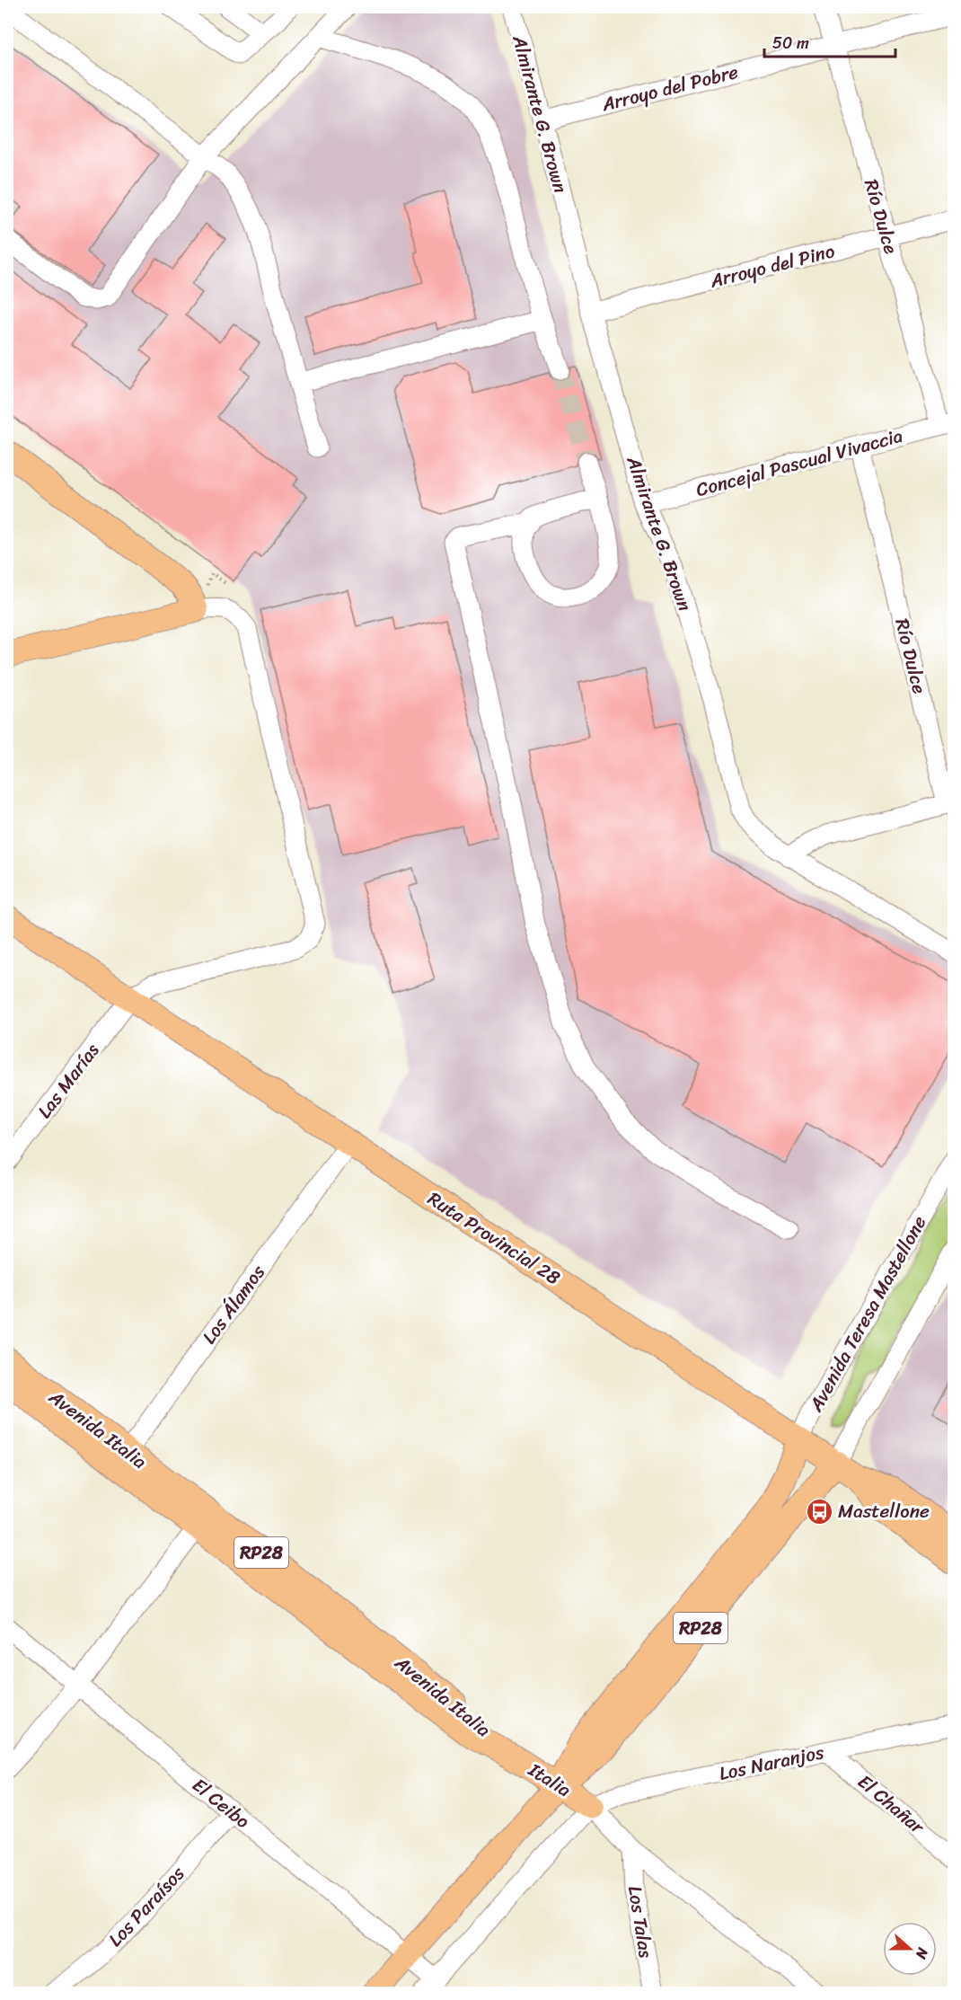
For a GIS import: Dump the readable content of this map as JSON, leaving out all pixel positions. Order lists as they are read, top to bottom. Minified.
{"streets":{"main road":["Ruta Provincial 28","Avenida Italia","RP28","Italia"],"street":["Arroyo del Pobre","Almirante G. Brown","Río Dulce","Arroyo del Pino","Concejal Pascual Vivaccia","Las Marías","Los Álamos","Avenida Teresa Mastellone","Los Naranjos","El Ceibo","El Chañar","Los Paraísos","Los Talas"]},"crossings":[["Arroyo del Pobre","Almirante G. Brown"],["Arroyo del Pobre","Río Dulce"],["Almirante G. Brown","Arroyo del Pino"],["Almirante G. Brown","Concejal Pascual Vivaccia"],["Río Dulce","Arroyo del Pino"],["Río Dulce","Concejal Pascual Vivaccia"],["Las Marías","Ruta Provincial 28"],["Ruta Provincial 28","Los Álamos"],["Ruta Provincial 28","Avenida Teresa Mastellone"],["Ruta Provincial 28","RP28"],["Los Álamos","Avenida Italia"],["Avenida Teresa Mastellone","RP28"],["Avenida Italia","Italia"],["RP28","Italia"],["Los Naranjos","Italia"],["Los Naranjos","El Chañar"],["El Ceibo","Los Paraísos"]],"places":{"bus stop":["Mastellone"]},"scale_bar":"50 m","north":"right"}
